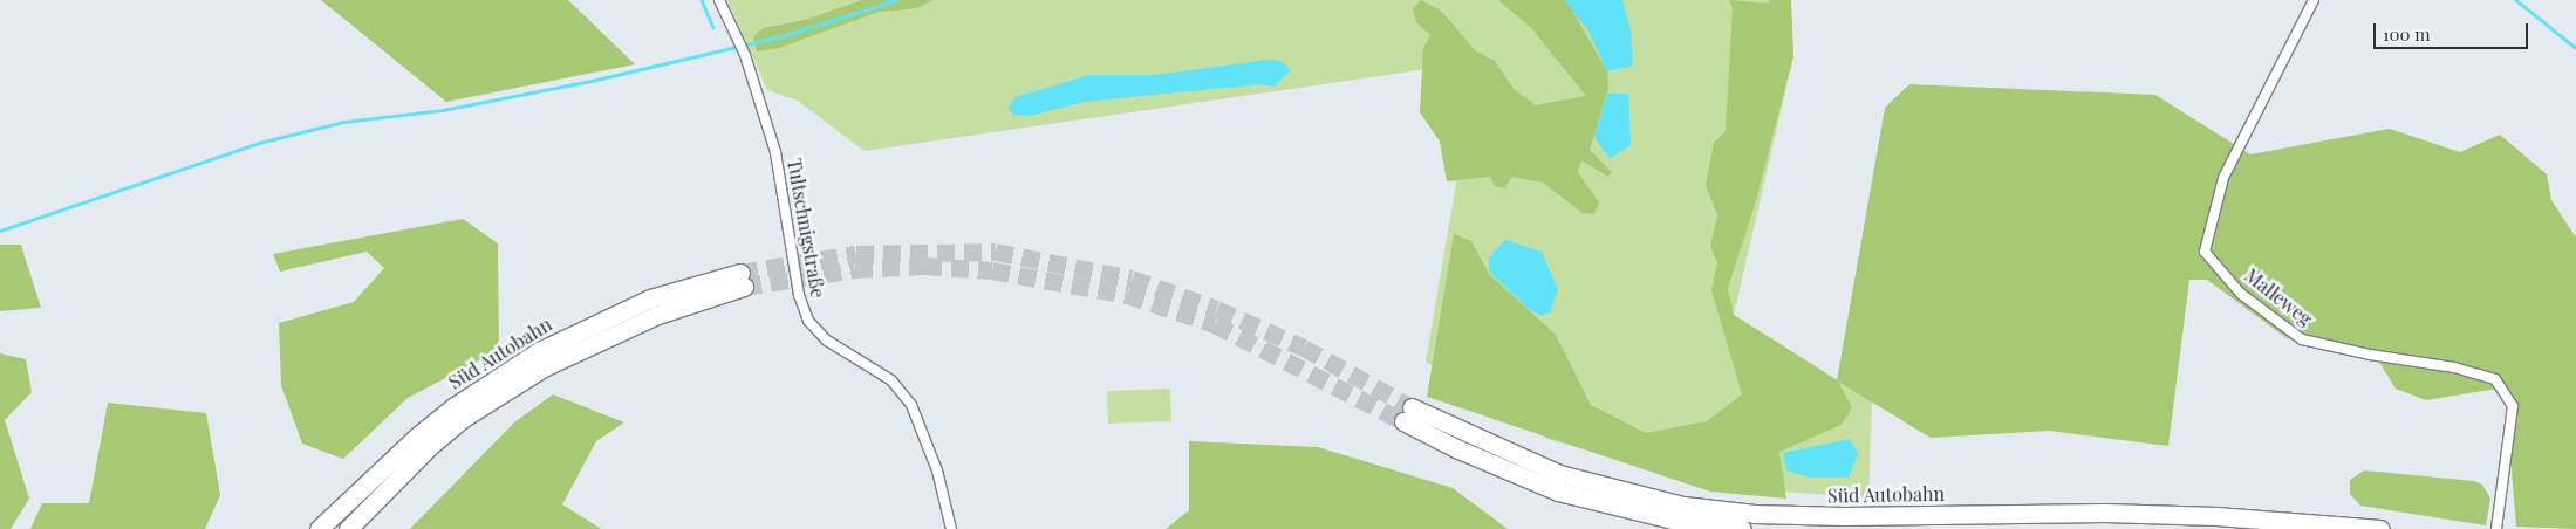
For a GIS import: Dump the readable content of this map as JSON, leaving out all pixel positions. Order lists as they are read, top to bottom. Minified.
{"streets":{"highway":["Süd Autobahn"],"street":["Tultschnigstraße","Malleweg"]},"scale_bar":"100 m"}
